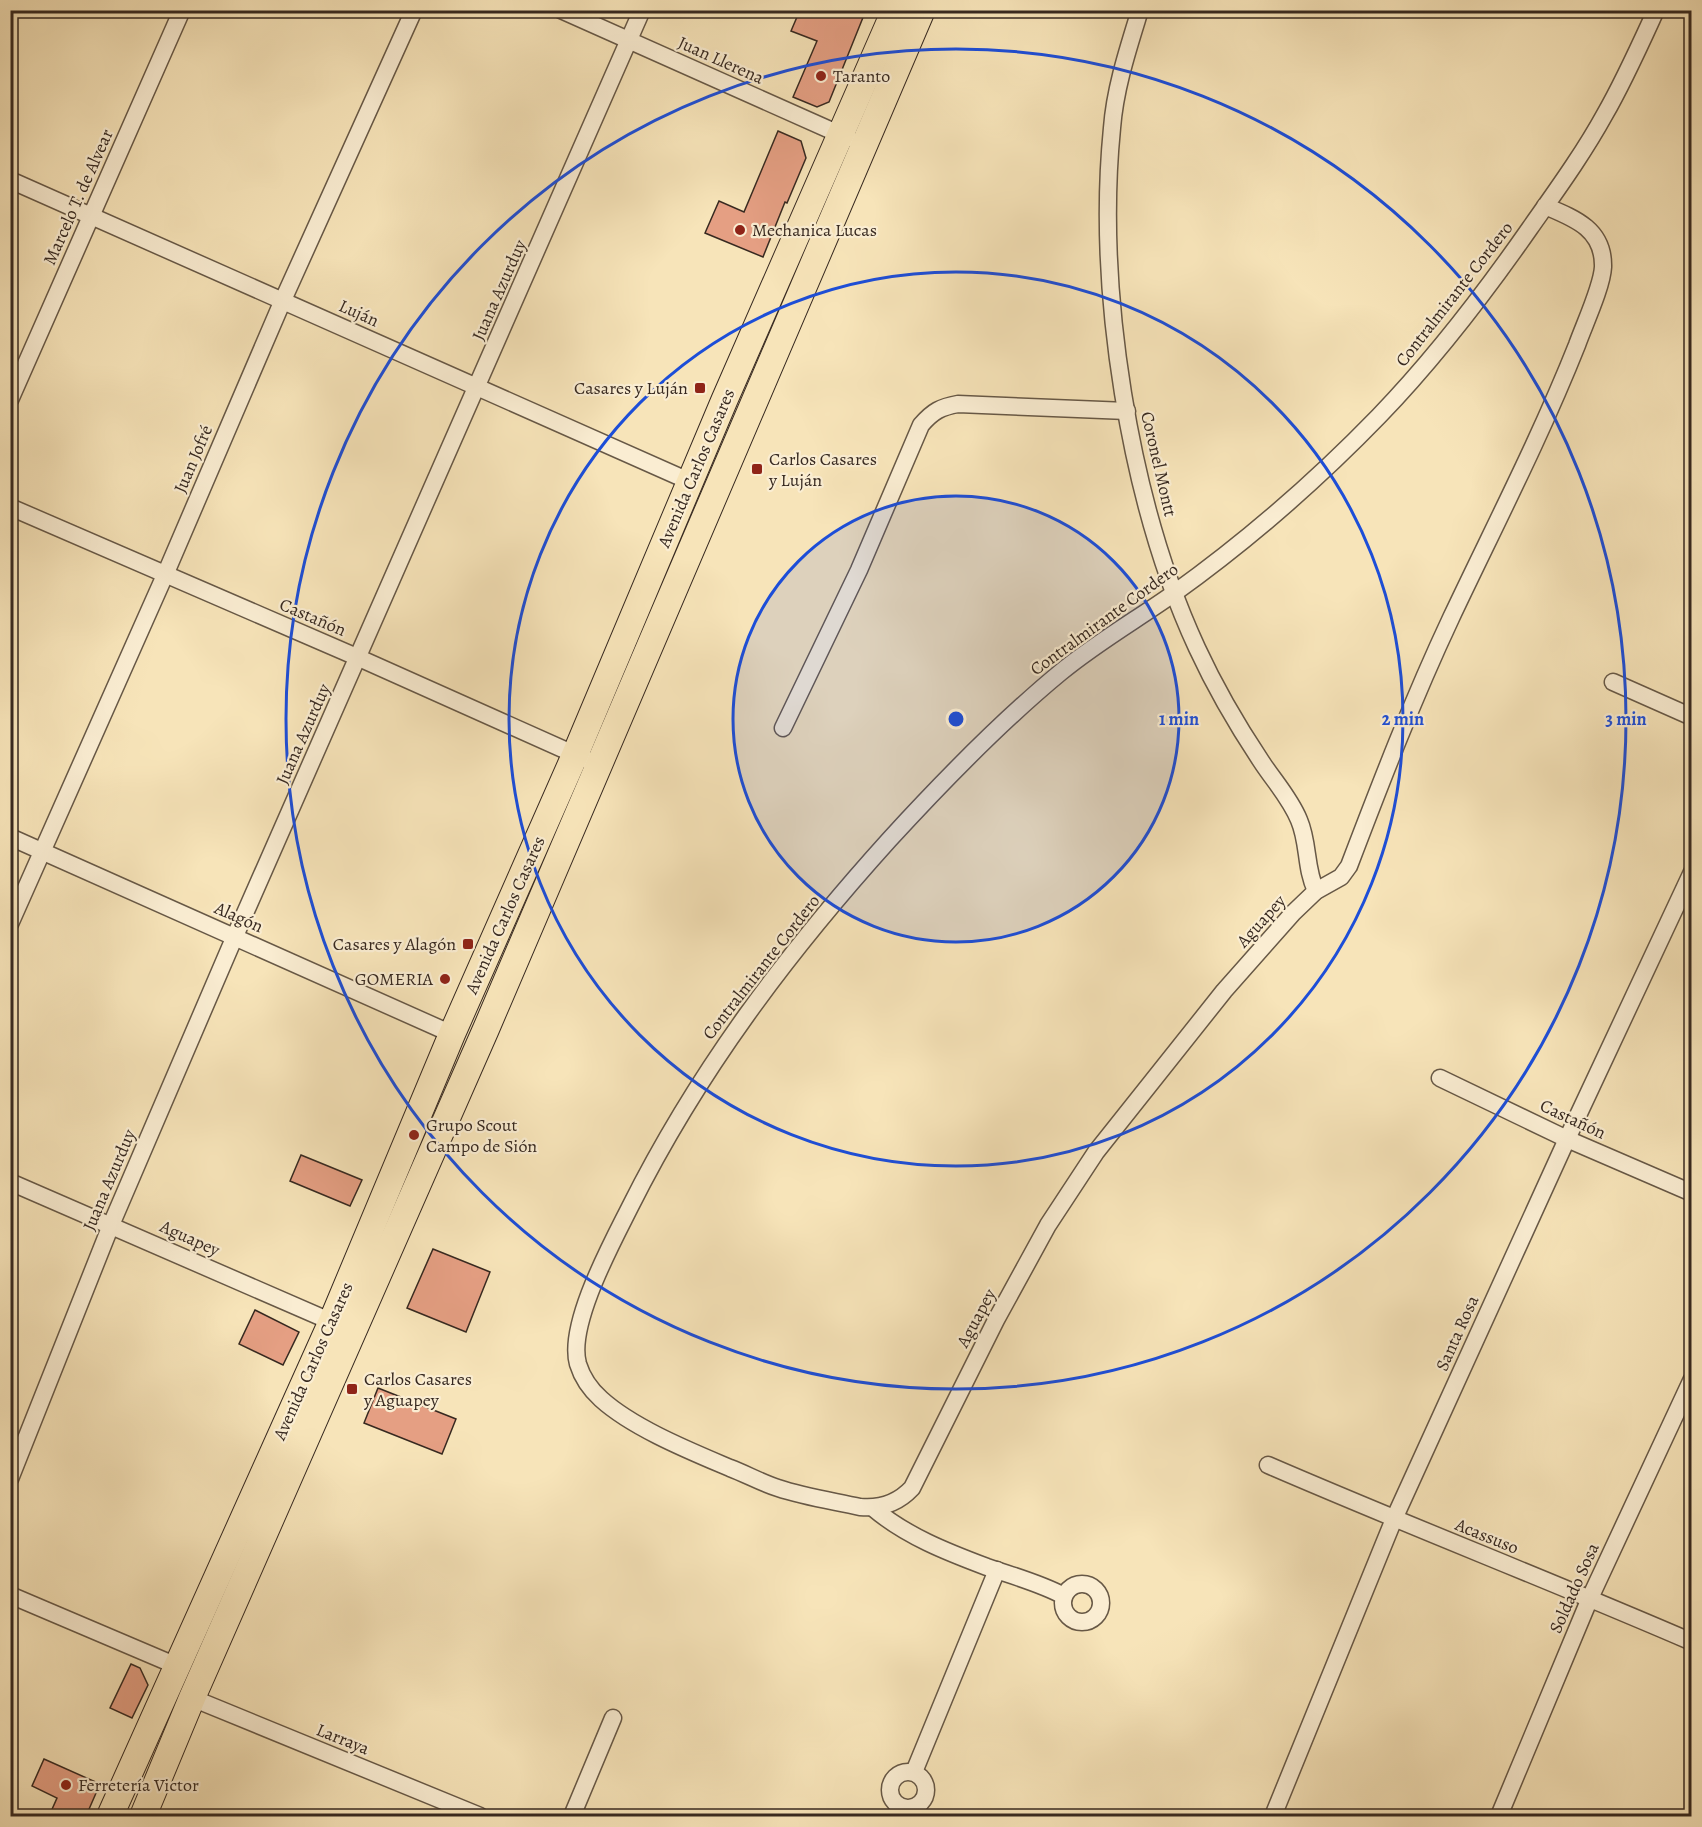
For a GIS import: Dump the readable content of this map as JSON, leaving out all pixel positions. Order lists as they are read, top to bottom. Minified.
{"streets":{"main road":["Avenida Carlos Casares"],"street":["Juan Llerena","Marcelo T. de Alvear","Juana Azurduy","Contralmirante Cordero","Luján","Juan Jofré","Coronel Montt","Castañón","Alagón","Aguapey","Santa Rosa","Acassuso","Soldado Sosa","Larraya"]},"crossings":[["Juan Llerena","Juana Azurduy"],["Juan Llerena","Avenida Carlos Casares"],["Marcelo T. de Alvear","Luján"],["Juana Azurduy","Luján"],["Juana Azurduy","Castañón"],["Juana Azurduy","Alagón"],["Juana Azurduy","Aguapey"],["Contralmirante Cordero","Coronel Montt"],["Contralmirante Cordero","Aguapey"],["Luján","Juan Jofré"],["Luján","Avenida Carlos Casares"],["Juan Jofré","Castañón"],["Juan Jofré","Alagón"],["Coronel Montt","Aguapey"],["Avenida Carlos Casares","Castañón"],["Avenida Carlos Casares","Alagón"],["Avenida Carlos Casares","Aguapey"],["Avenida Carlos Casares","Larraya"],["Castañón","Santa Rosa"],["Santa Rosa","Acassuso"],["Acassuso","Soldado Sosa"]],"places":{"other":["Taranto","Mechanica Lucas","GOMERIA","Grupo Scout Campo de Sión","Ferretería Victor"],"transit":["Casares y Luján","Carlos Casares y Luján","Casares y Alagón","Carlos Casares y Aguapey"]},"rings":["1 min","2 min","3 min"]}
